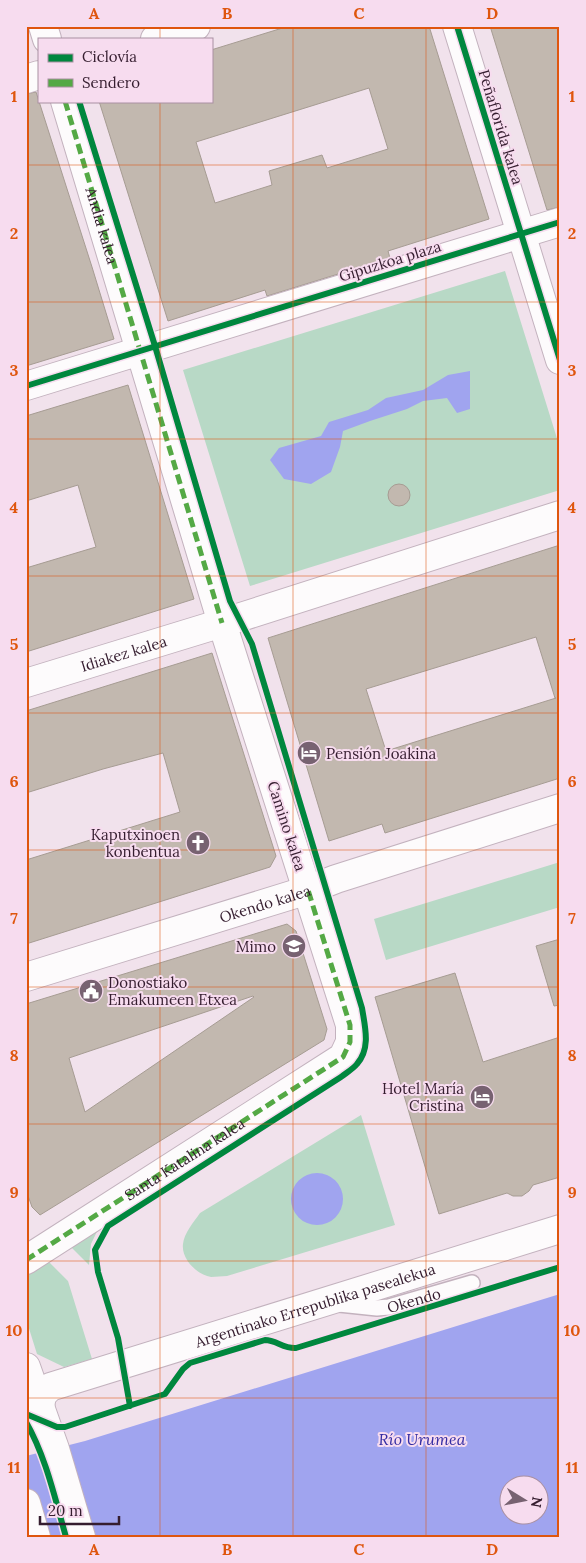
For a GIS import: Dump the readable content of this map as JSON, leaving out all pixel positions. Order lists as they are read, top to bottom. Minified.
{"streets":{"street":["Peñaflorida kalea","Andia kalea","Gipuzkoa plaza","Idiakez kalea","Camino kalea","Okendo kalea","Santa Katalina kalea","Argentinako Errepublika pasealekua"],"lane":["Okendo"]},"crossings":[["Peñaflorida kalea","Gipuzkoa plaza"],["Andia kalea","Gipuzkoa plaza"],["Idiakez kalea","Camino kalea"],["Camino kalea","Okendo kalea"],["Camino kalea","Santa Katalina kalea"],["Okendo","Argentinako Errepublika pasealekua"]],"water":["Río Urumea"],"places":{"hotel":["Pensión Joakina","Hotel María Cristina"],"church":["Kaputxinoen konbentua"],"school or university":["Mimo"],"public building":["Donostiako Emakumeen Etxea"]},"legend":["Ciclovía","Sendero"],"scale_bar":"20 m","north":"right","grid":{"columns":["A","B","C","D"],"rows":["1","2","3","4","5","6","7","8","9","10","11"]}}
